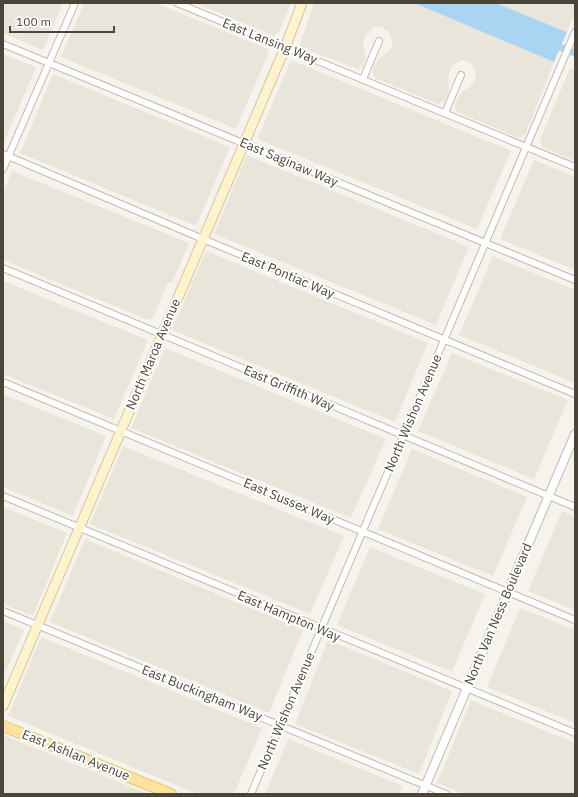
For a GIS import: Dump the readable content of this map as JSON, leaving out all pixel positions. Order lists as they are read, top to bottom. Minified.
{"streets":{"main road":["North Maroa Avenue","East Ashlan Avenue"],"street":["East Lansing Way","East Saginaw Way","East Pontiac Way","East Griffith Way","North Wishon Avenue","East Sussex Way","North Van Ness Boulevard","East Hampton Way","East Buckingham Way"]},"crossings":[["East Lansing Way","North Maroa Avenue"],["East Lansing Way","North Wishon Avenue"],["East Saginaw Way","North Maroa Avenue"],["East Saginaw Way","North Wishon Avenue"],["East Pontiac Way","North Maroa Avenue"],["East Pontiac Way","North Wishon Avenue"],["North Maroa Avenue","East Griffith Way"],["North Maroa Avenue","East Sussex Way"],["North Maroa Avenue","East Hampton Way"],["North Maroa Avenue","East Buckingham Way"],["East Griffith Way","North Wishon Avenue"],["East Griffith Way","North Van Ness Boulevard"],["North Wishon Avenue","East Sussex Way"],["North Wishon Avenue","East Hampton Way"],["North Wishon Avenue","East Buckingham Way"],["East Sussex Way","North Van Ness Boulevard"],["North Van Ness Boulevard","East Hampton Way"],["North Van Ness Boulevard","East Buckingham Way"]],"scale_bar":"100 m"}
